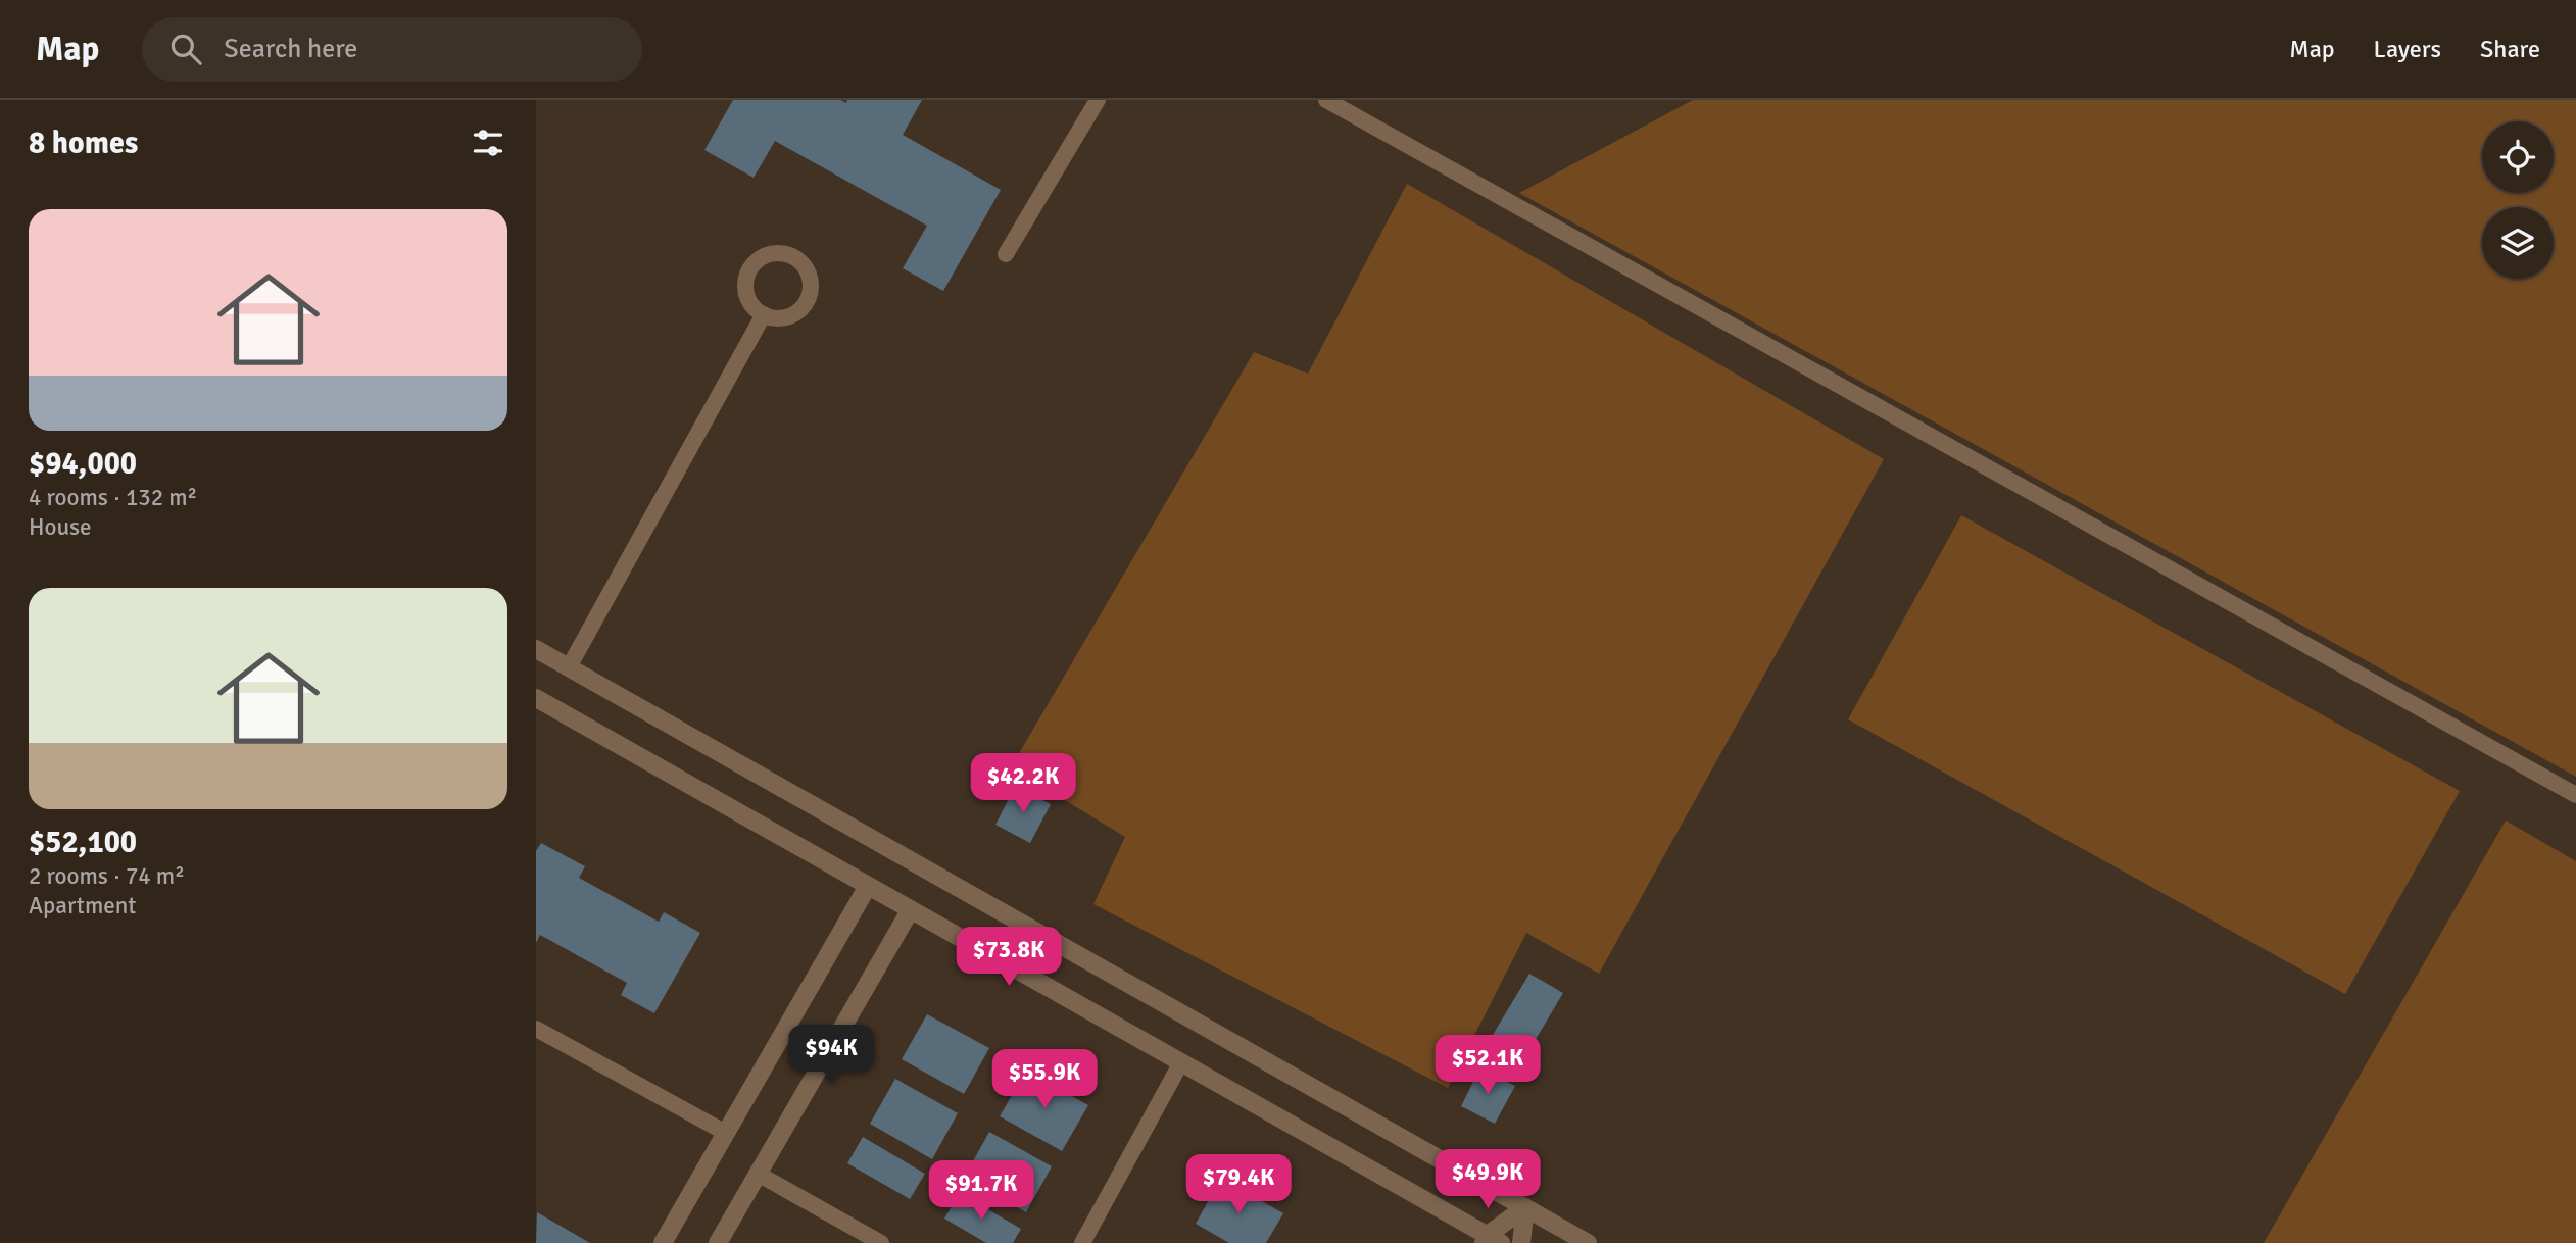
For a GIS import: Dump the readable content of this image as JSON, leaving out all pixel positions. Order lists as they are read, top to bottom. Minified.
{"page":{"header":"Map","search":"Search here","nav":["Map","Layers","Share"],"heading":"8 homes","list":[{"name":"$94,000","note":"4 rooms · 132 m² · House"},{"name":"$52,100","note":"2 rooms · 74 m² · Apartment"}],"price":["$42.2K","$73.8K","$94K","$52.1K","$55.9K","$49.9K","$79.4K","$91.7K"]}}
